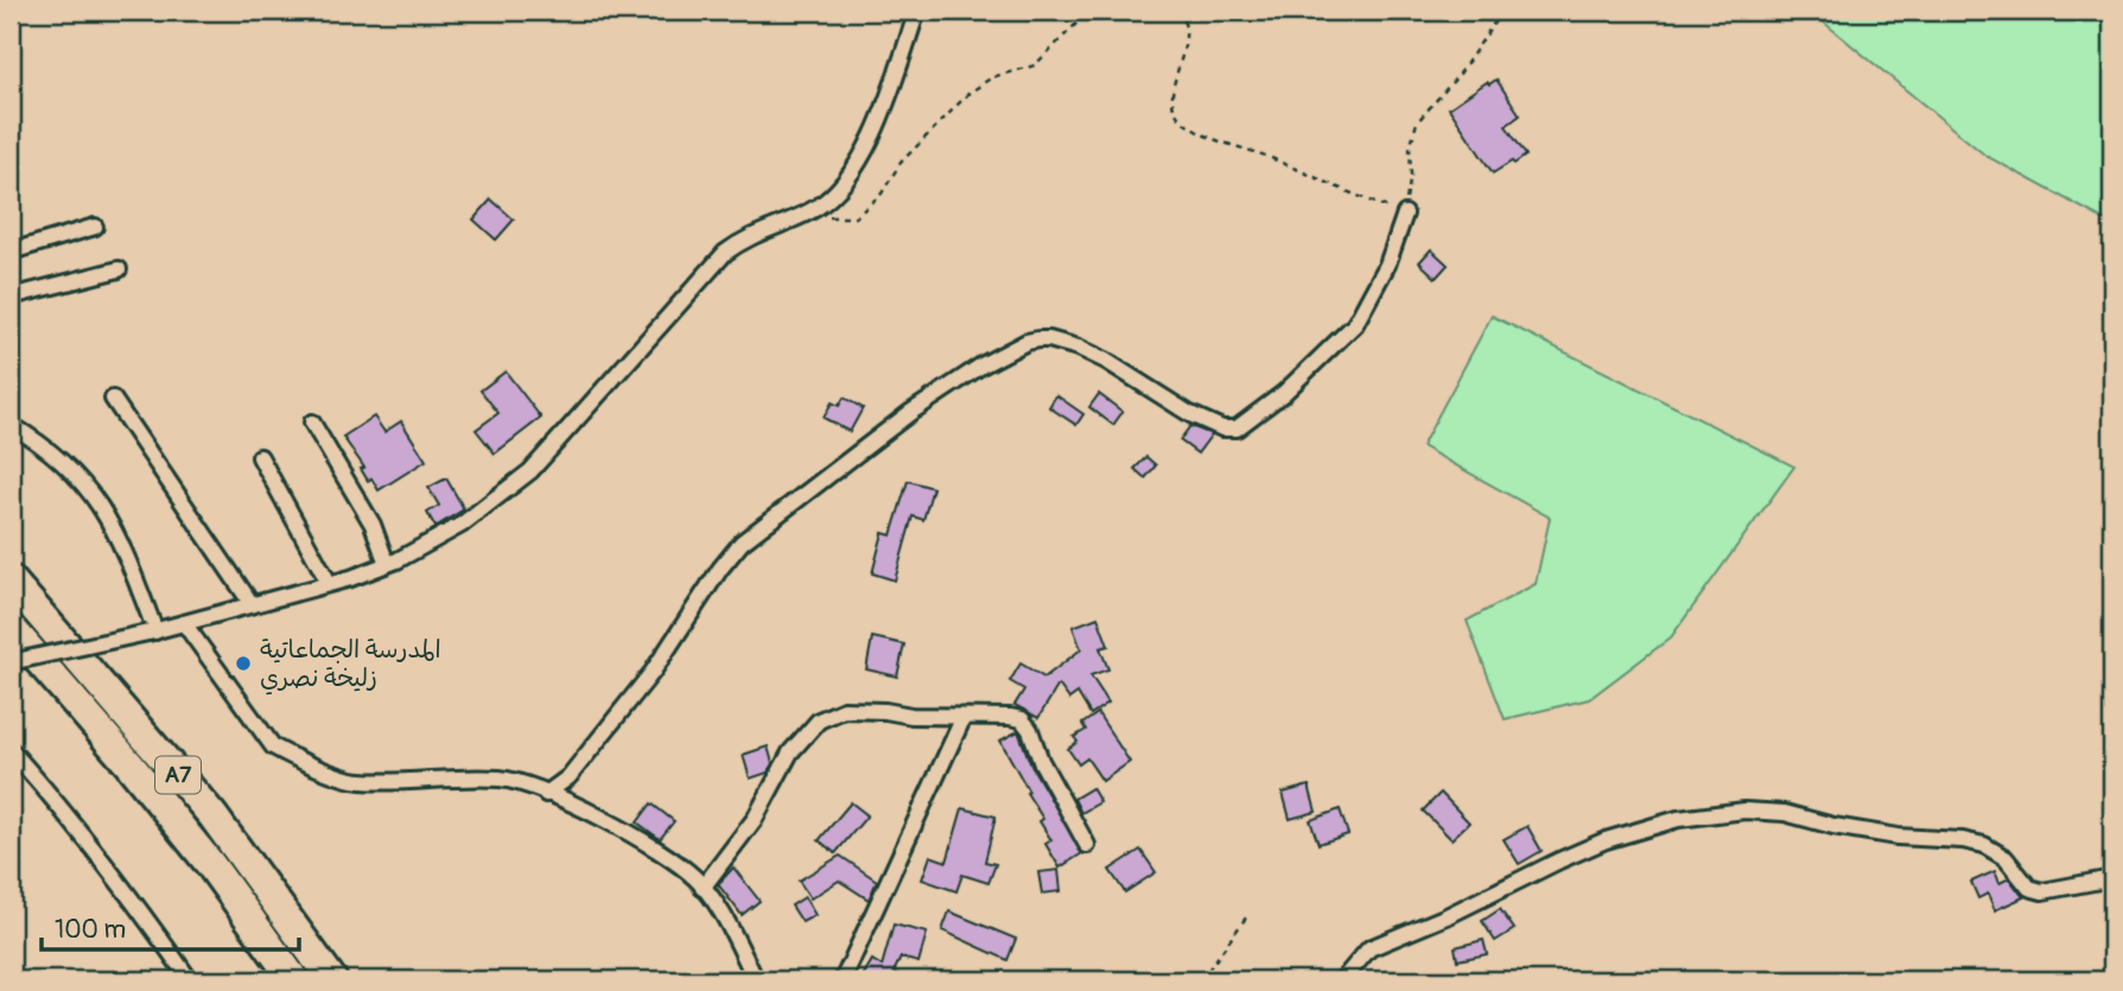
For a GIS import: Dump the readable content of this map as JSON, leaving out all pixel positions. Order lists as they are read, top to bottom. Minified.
{"streets":{"highway":["A7"]},"places":["المدرسة الجماعاتية زليخة نصري"],"scale_bar":"100 m"}
